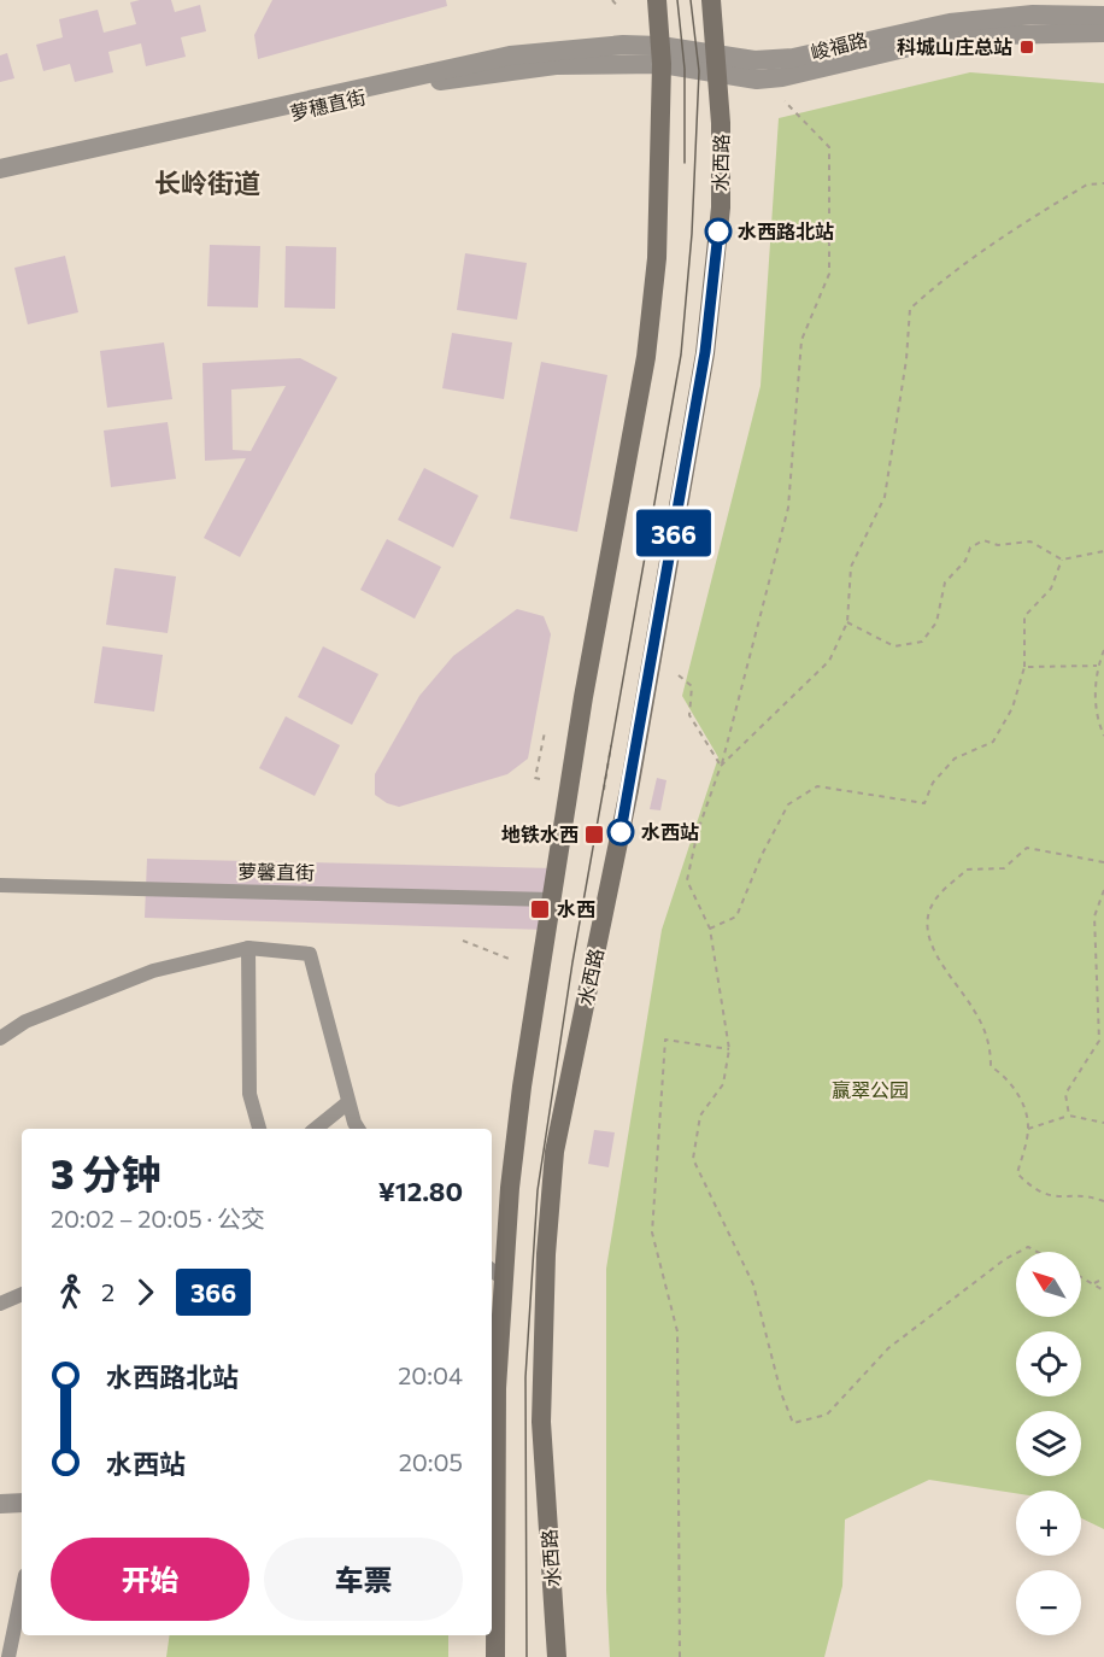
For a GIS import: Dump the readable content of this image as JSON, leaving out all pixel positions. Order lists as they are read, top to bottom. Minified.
{"streets":{"main road":["水西路"],"street":["峻福路","萝穗直街","萝馨直街"]},"crossings":[["峻福路","萝穗直街"],["峻福路","水西路"]],"districts":["长岭街道"],"parks":["赢翠公园"],"places":{"transit":["科城山庄总站","地铁水西","水西"],"other":["水西路北站","水西站"]},"lines":["bus line 366"],"north":"top left","page":{"on_map":"366","heading":["3 分钟","20:02 – 20:05 · 公交","¥12.80"],"map_buttons":["+","−"],"legs":["2","366"],"list":[{"name":"水西路北站","value":"20:04"},{"name":"水西站","value":"20:05"}],"buttons":["开始","车票"]}}
